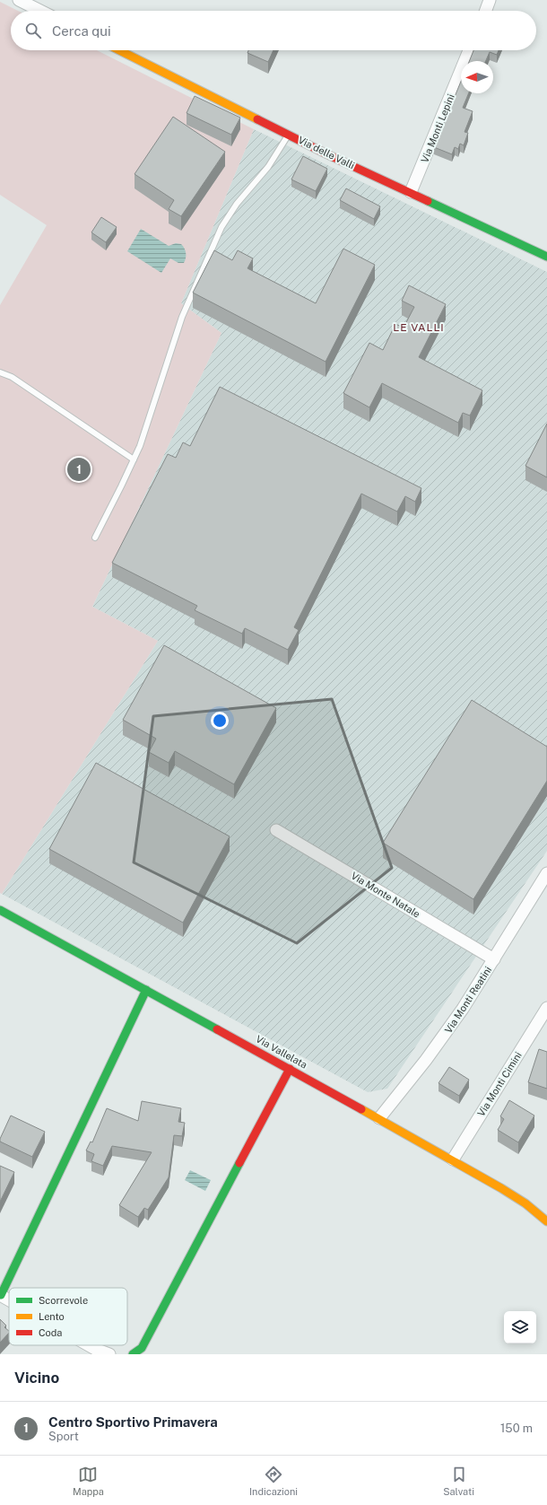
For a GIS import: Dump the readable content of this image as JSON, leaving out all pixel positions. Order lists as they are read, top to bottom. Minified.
{"streets":{"street":["Via Monti Lepini","Via delle Valli","Via Monte Natale","Via Monti Reatini","Via Vallelata","Via Monti Cimini"]},"crossings":[["Via Monti Lepini","Via delle Valli"],["Via Monte Natale","Via Monti Reatini"],["Via Monti Reatini","Via Vallelata"],["Via Vallelata","Via Monti Cimini"]],"districts":["LE VALLI"],"legend":["Scorrevole","Lento","Coda"],"north":"left","page":{"search":"Cerca qui","pins":"1","heading":"Vicino","list":[{"mark":"1","name":"Centro Sportivo Primavera","note":"Sport","value":"150 m"}],"nav":["Mappa","Indicazioni","Salvati"]}}
